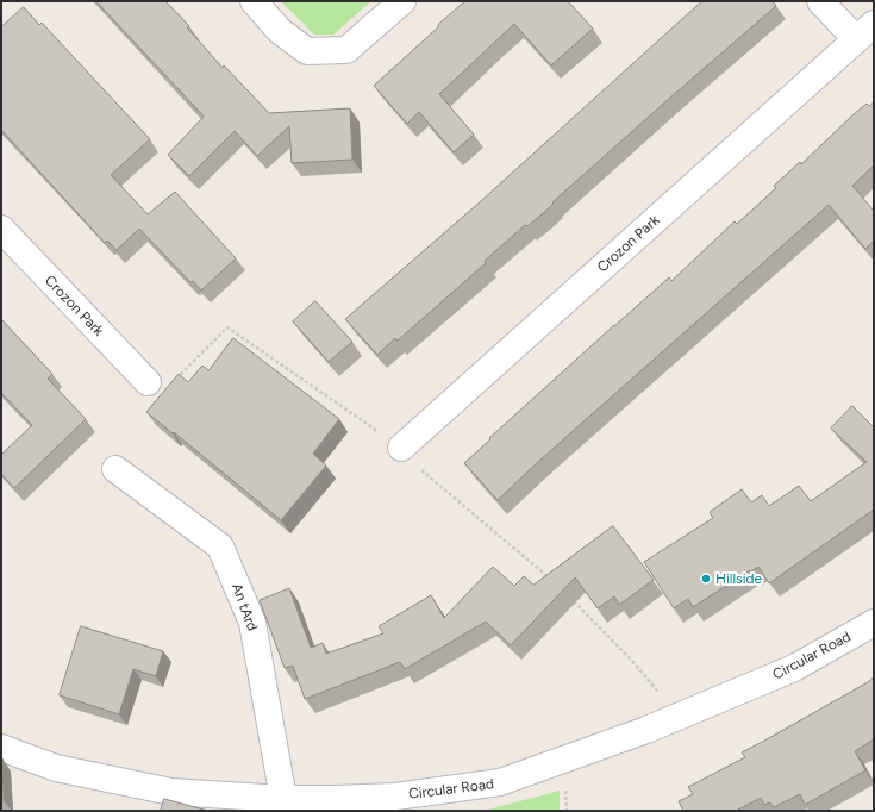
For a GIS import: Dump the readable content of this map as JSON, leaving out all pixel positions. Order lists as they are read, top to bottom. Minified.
{"streets":{"street":["Crozon Park","An tArd","Circular Road"]},"crossings":[["An tArd","Circular Road"]],"places":["Hillside"]}
